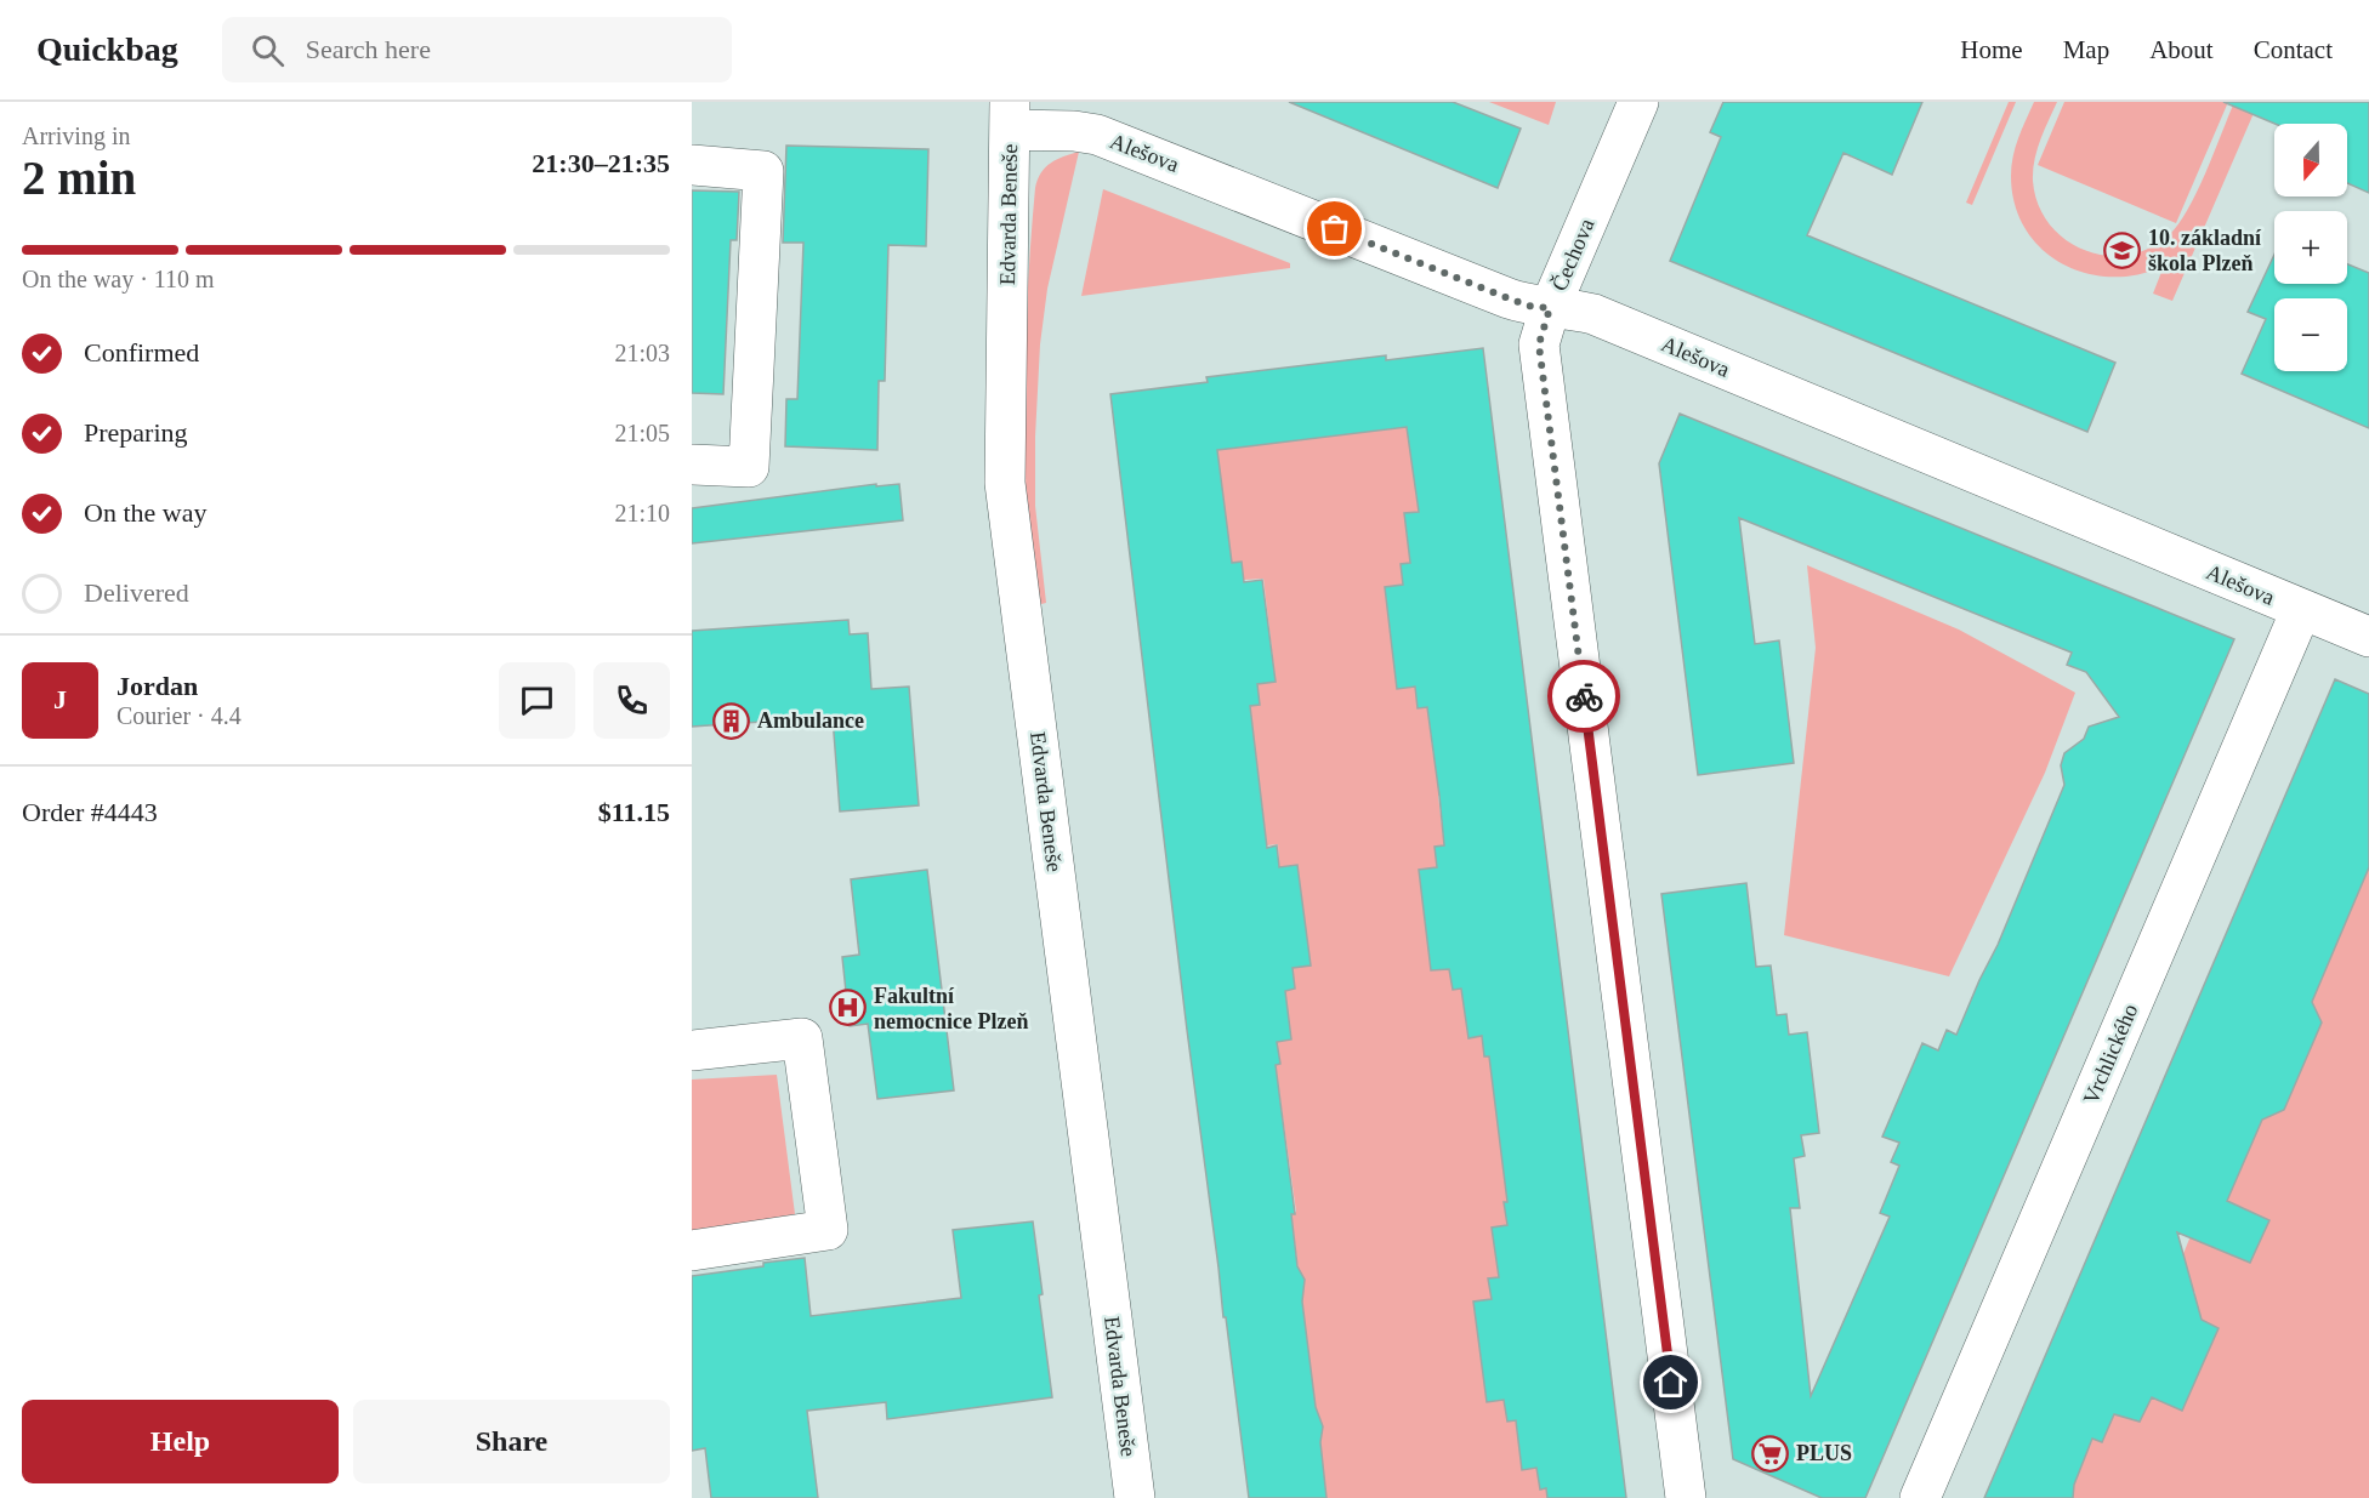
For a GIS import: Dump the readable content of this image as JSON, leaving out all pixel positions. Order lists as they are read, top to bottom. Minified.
{"streets":{"street":["Alešova","Edvarda Beneše","Čechova","Vrchlického"]},"crossings":[["Alešova","Edvarda Beneše"],["Alešova","Čechova"],["Alešova","Vrchlického"]],"places":{"school or university":["10. základní škola Plzeň"],"building":["Ambulance"],"hospital":["Fakultní nemocnice Plzeň"],"supermarket":["PLUS"]},"north":"bottom","page":{"header":"Quickbag","search":"Search here","nav":["Home","Map","About","Contact"],"heading":["2 min","Arriving in","21:30–21:35"],"panel":["Jordan","Courier · 4.4","Order #4443","$11.15"],"map_buttons":["+","−"],"bar":"On the way · 110 m","list":[["Confirmed","21:03"],["Preparing","21:05"],["On the way","21:10"],"Delivered"],"round":"J","buttons":["Help","Share"]}}
